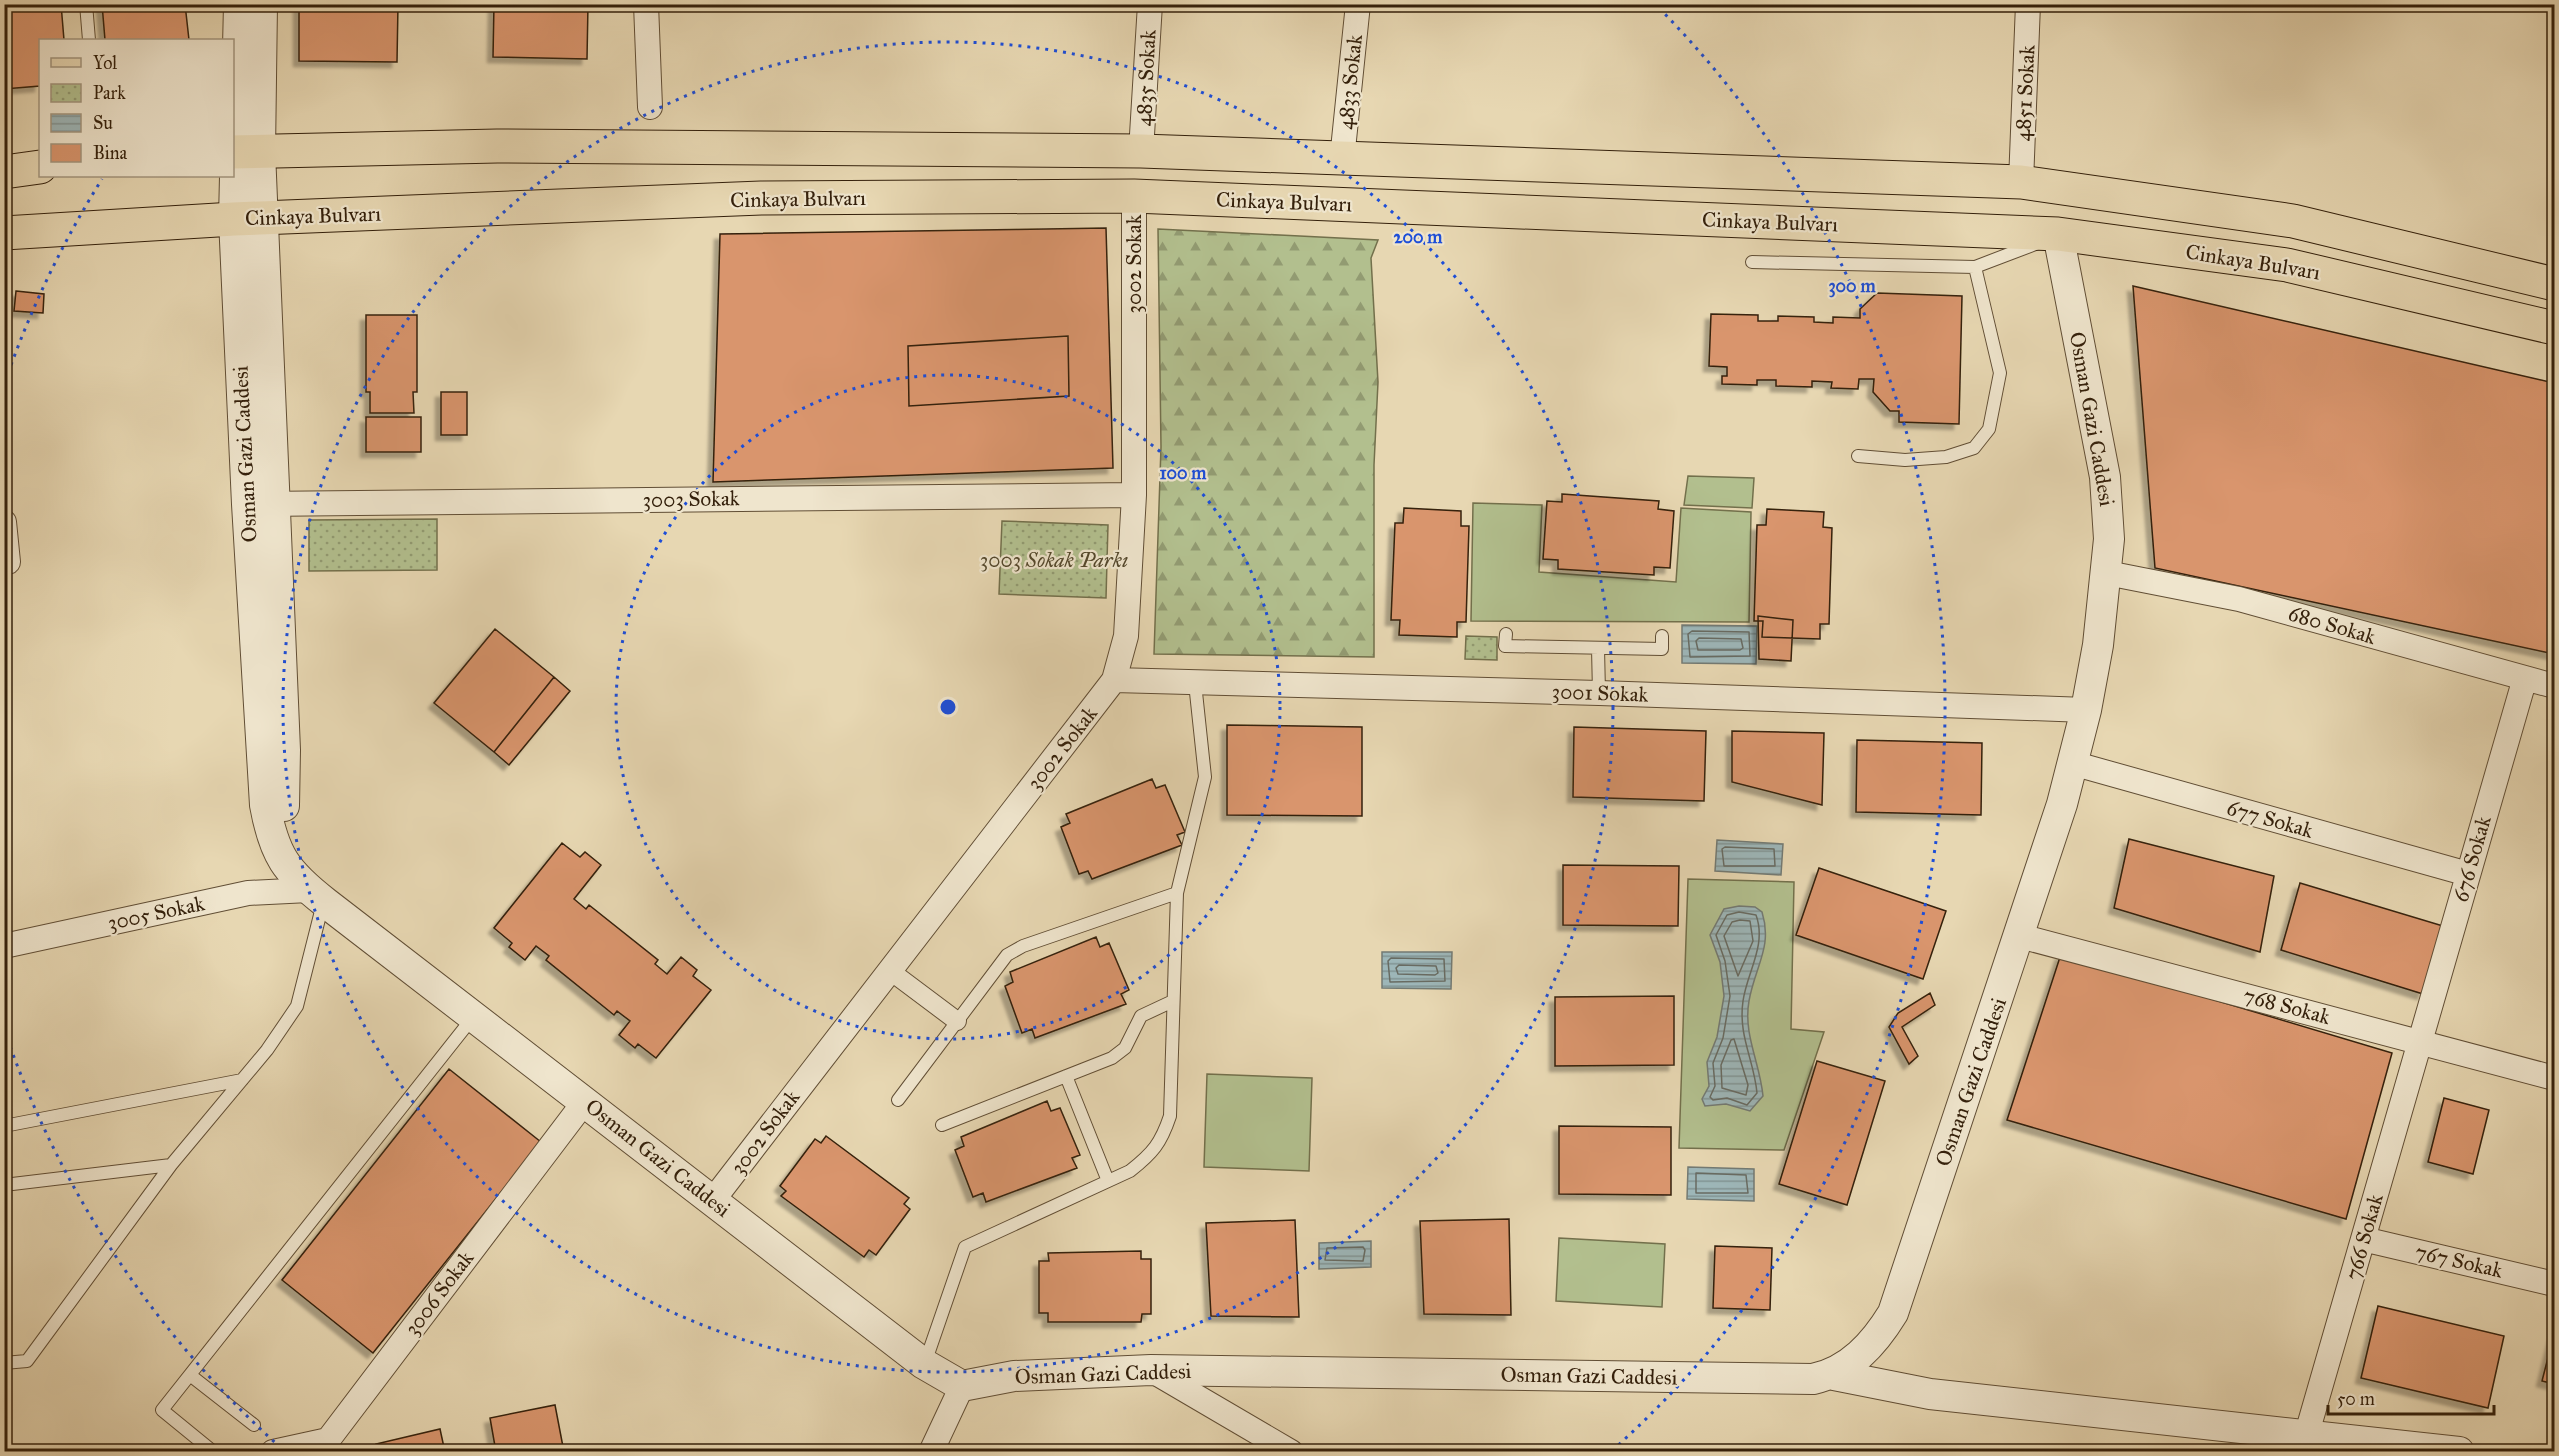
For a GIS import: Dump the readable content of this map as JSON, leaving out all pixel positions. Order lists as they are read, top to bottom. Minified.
{"streets":{"main road":["Cinkaya Bulvarı"],"street":["4835 Sokak","4833 Sokak","4851 Sokak","3002 Sokak","Osman Gazi Caddesi","3003 Sokak","680 Sokak","3001 Sokak","677 Sokak","676 Sokak","3005 Sokak","768 Sokak","766 Sokak","767 Sokak","3006 Sokak"]},"crossings":[["Cinkaya Bulvarı","3002 Sokak"],["Cinkaya Bulvarı","Osman Gazi Caddesi"],["3002 Sokak","Osman Gazi Caddesi"],["3002 Sokak","3003 Sokak"],["3002 Sokak","3001 Sokak"],["Osman Gazi Caddesi","3003 Sokak"],["Osman Gazi Caddesi","680 Sokak"],["Osman Gazi Caddesi","3001 Sokak"],["Osman Gazi Caddesi","677 Sokak"],["Osman Gazi Caddesi","3005 Sokak"],["Osman Gazi Caddesi","768 Sokak"],["Osman Gazi Caddesi","3006 Sokak"],["680 Sokak","676 Sokak"],["677 Sokak","676 Sokak"],["676 Sokak","768 Sokak"],["676 Sokak","766 Sokak"],["768 Sokak","766 Sokak"],["766 Sokak","767 Sokak"]],"parks":["3003 Sokak Parkı"],"legend":["Yol","Park","Su","Bina"],"scale_bar":"50 m","rings":["200 m","300 m","100 m"]}
